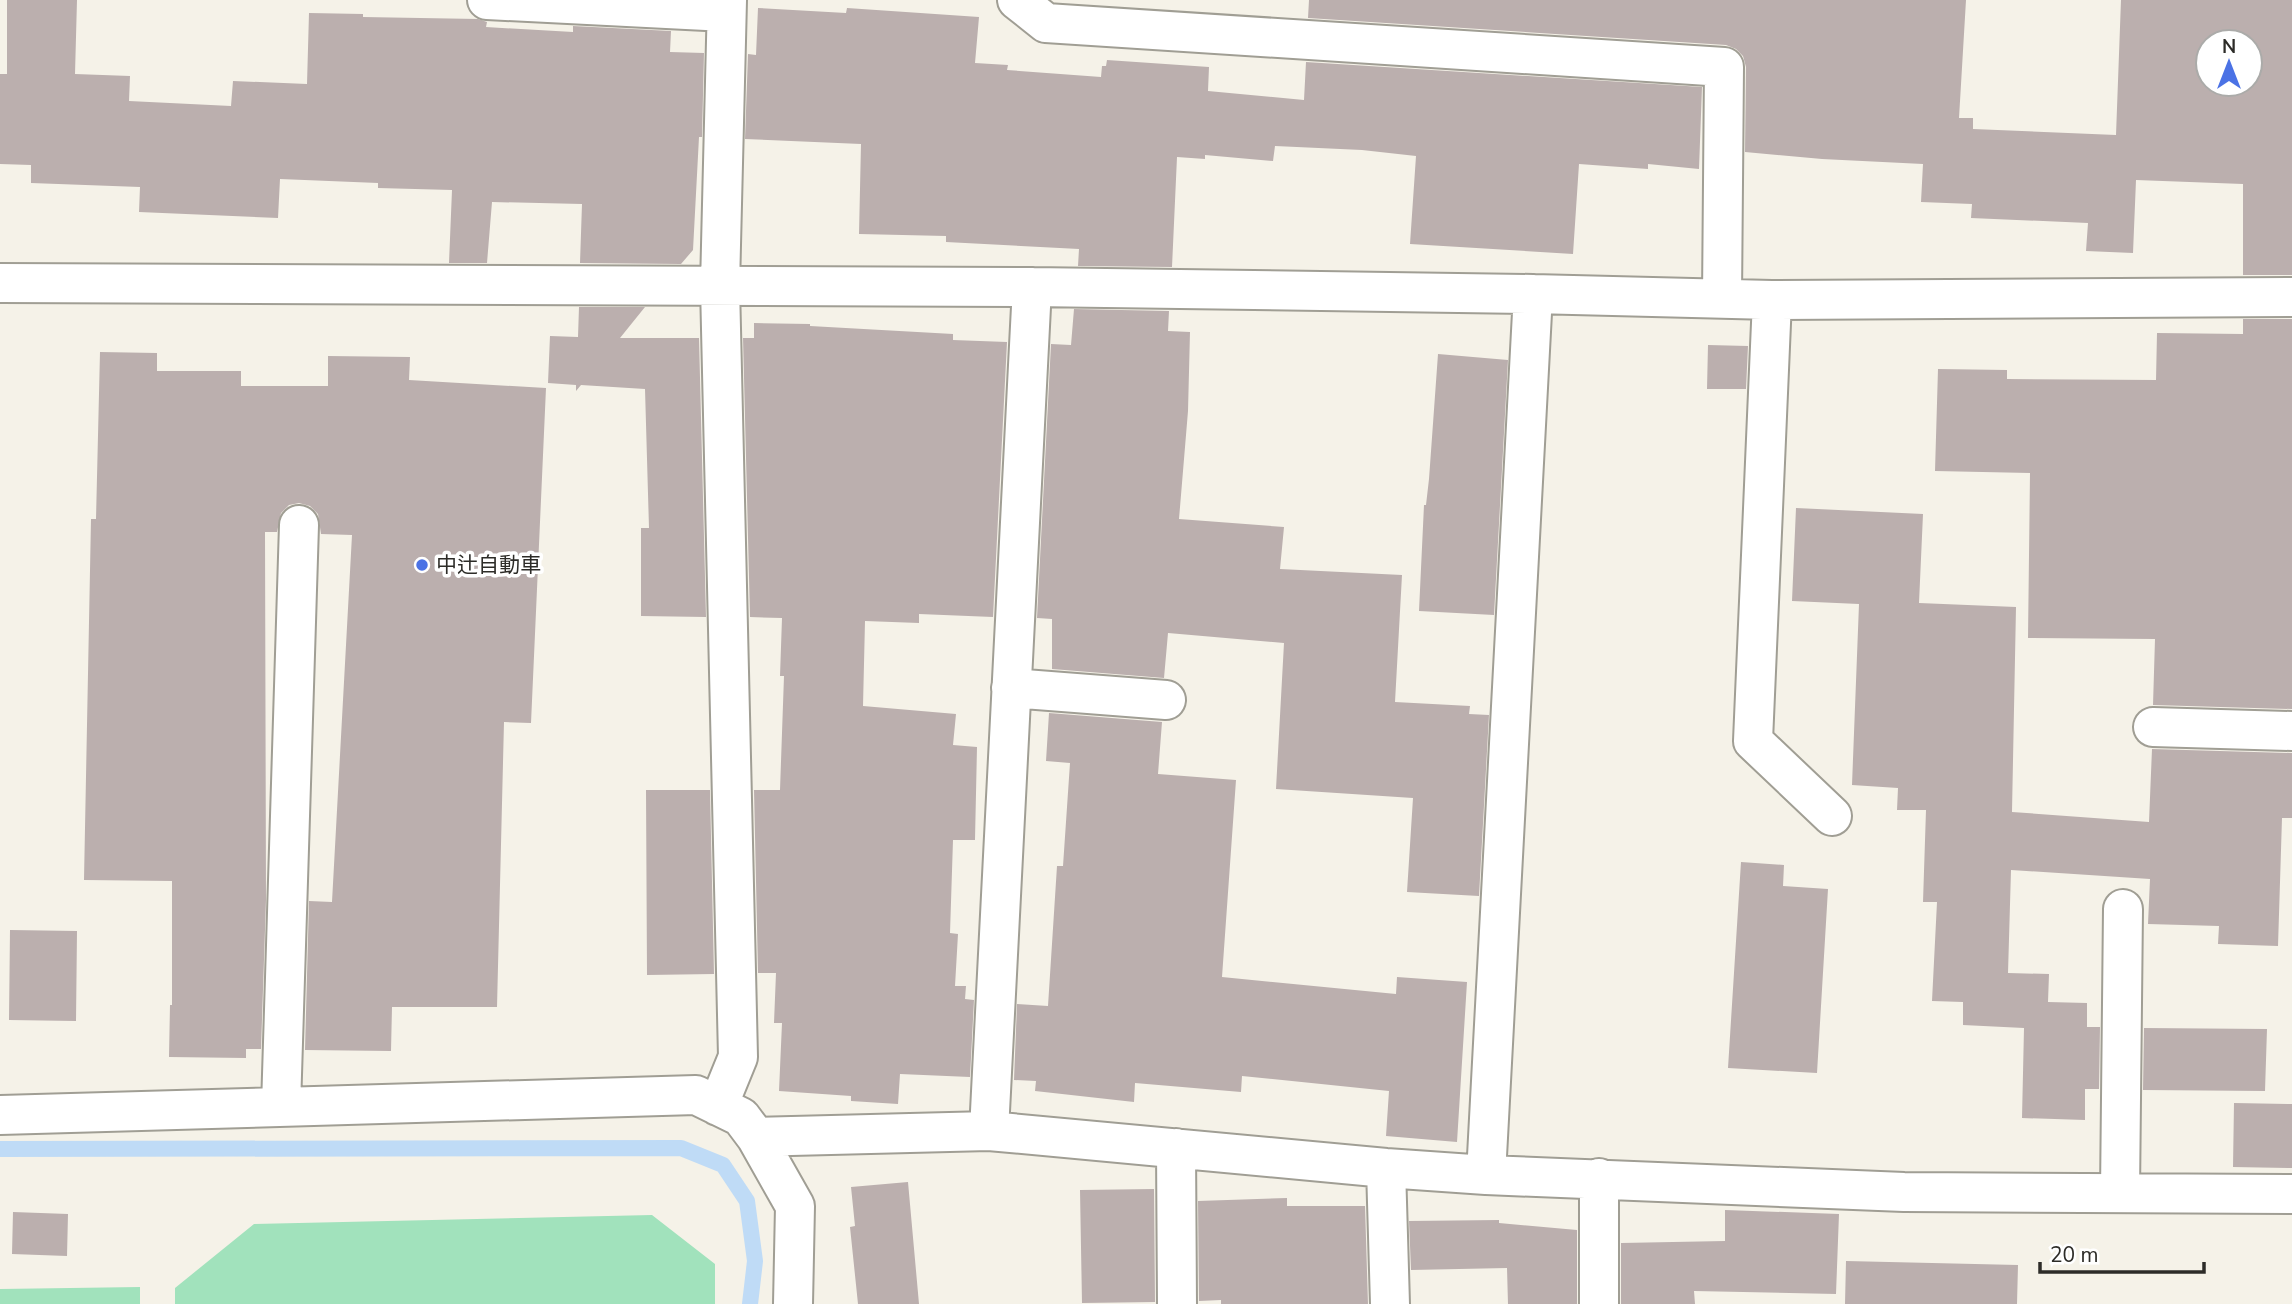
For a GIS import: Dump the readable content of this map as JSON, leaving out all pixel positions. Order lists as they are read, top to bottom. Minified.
{"places":["中辻自動車"],"scale_bar":"20 m","north":"top"}
